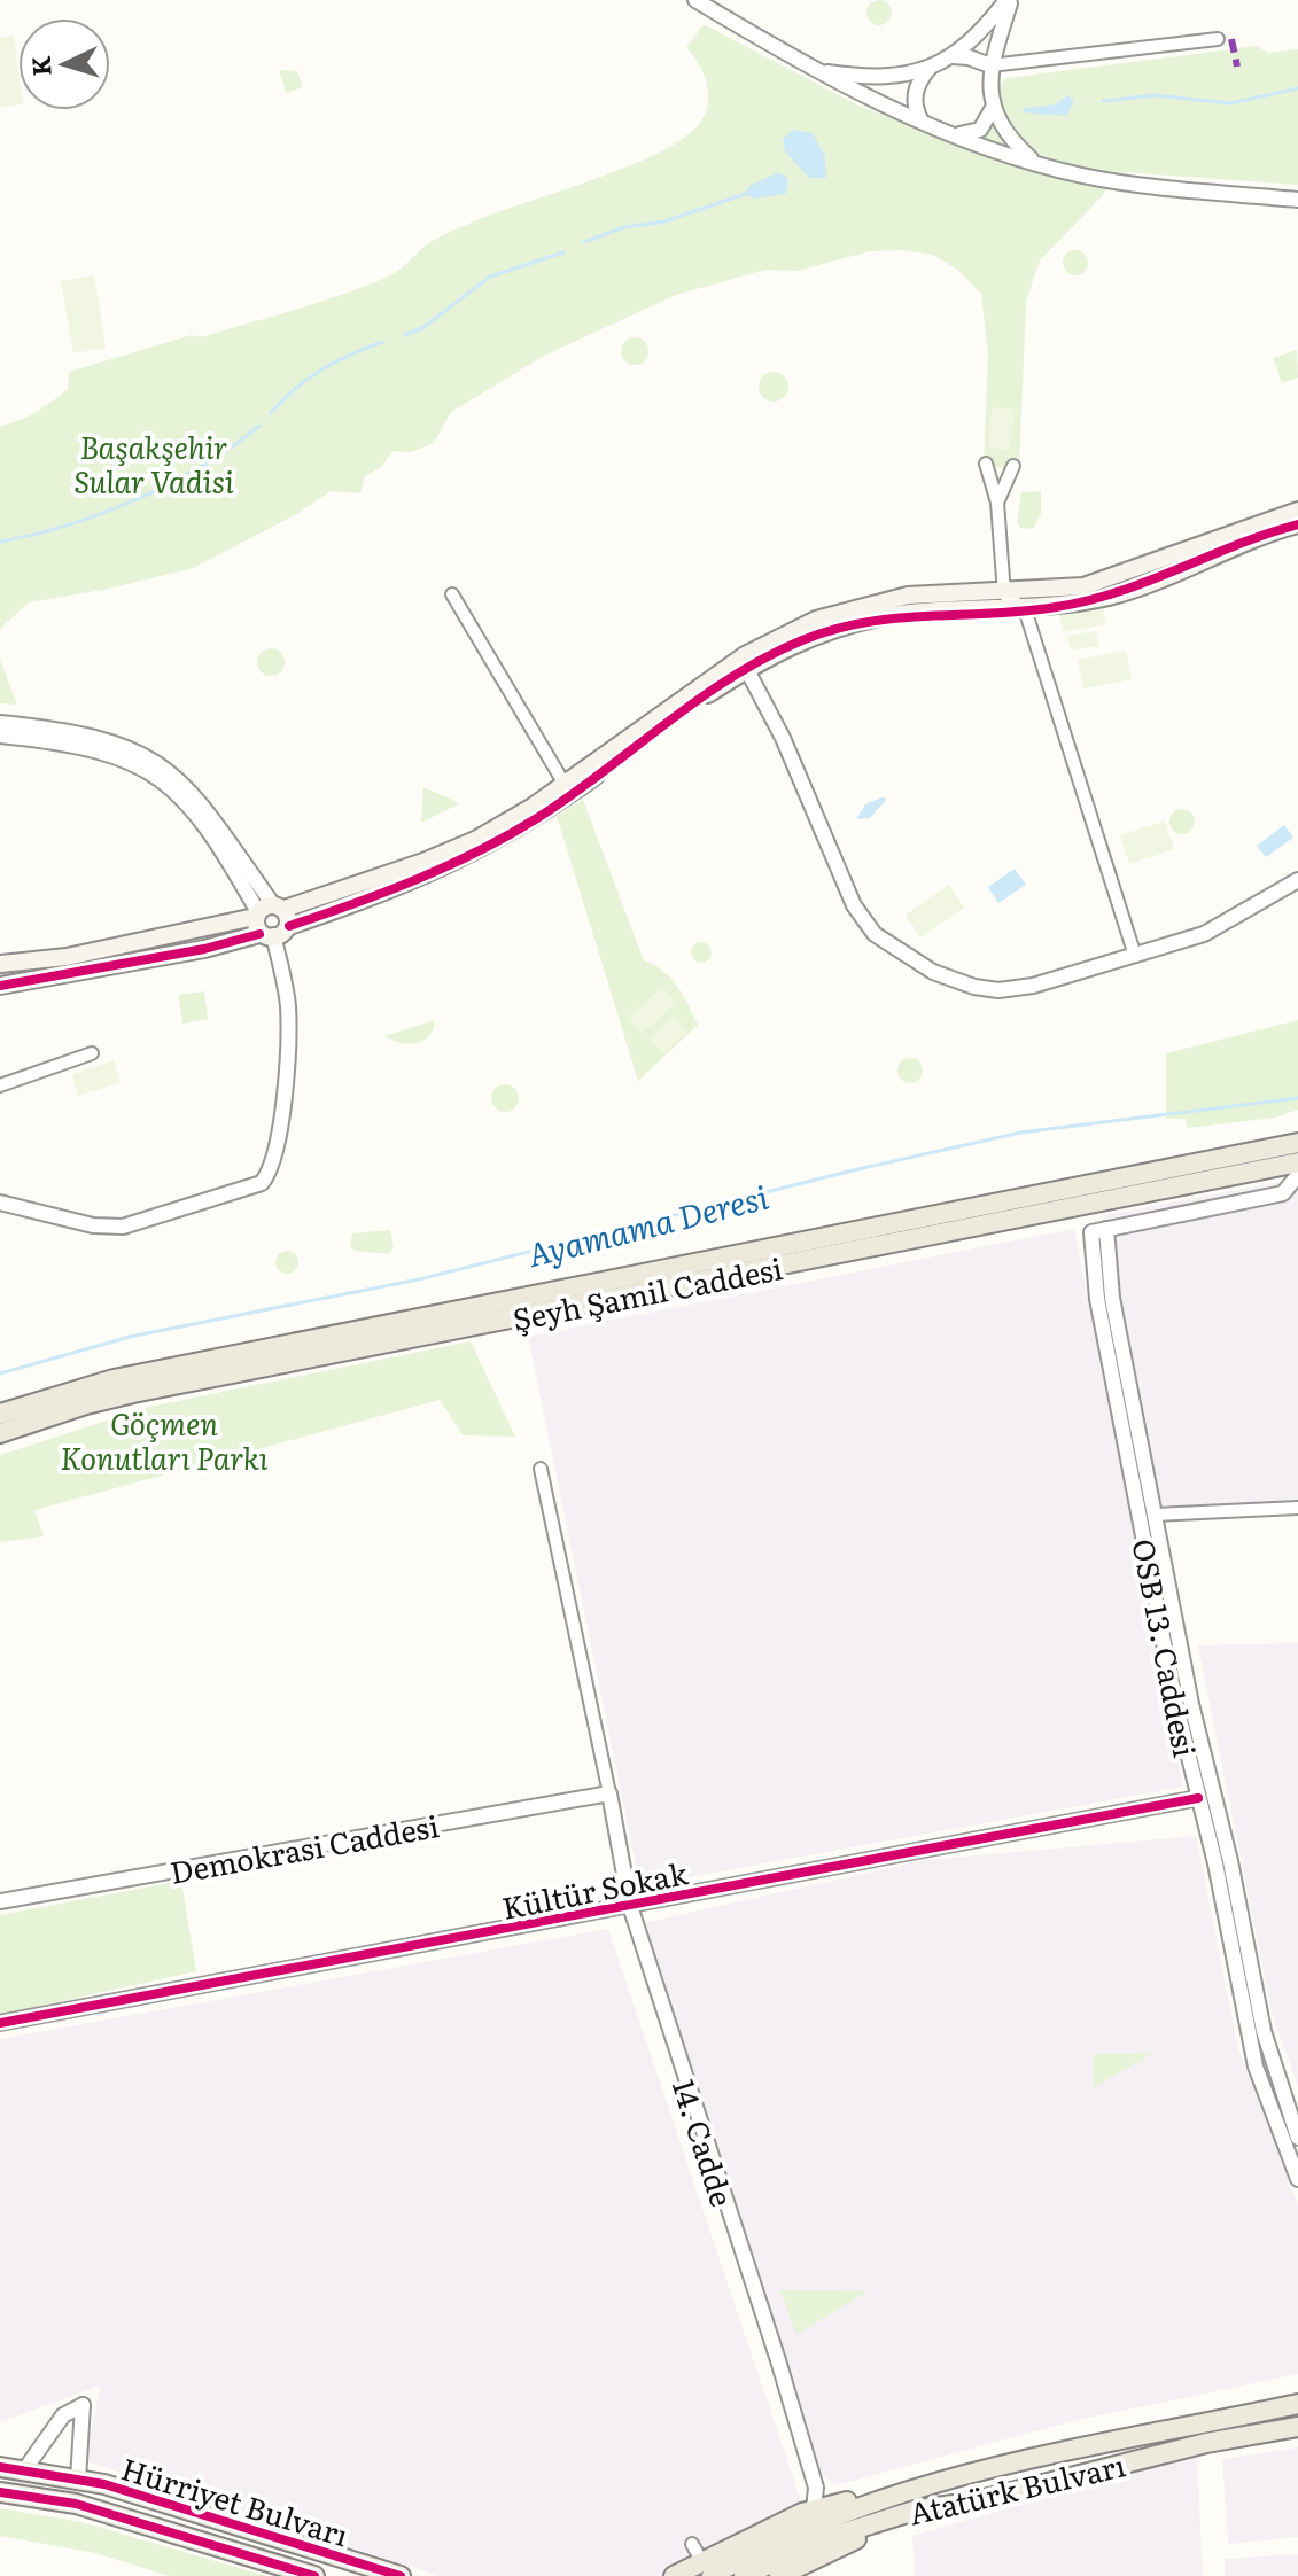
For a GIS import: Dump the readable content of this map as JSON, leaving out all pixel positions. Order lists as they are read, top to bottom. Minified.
{"streets":{"main road":["Şeyh Şamil Caddesi","Atatürk Bulvarı","Hürriyet Bulvarı"],"street":["OSB 13. Caddesi","Demokrasi Caddesi","Kültür Sokak","14. Cadde"]},"crossings":[["OSB 13. Caddesi","Kültür Sokak"],["Demokrasi Caddesi","14. Cadde"],["Kültür Sokak","14. Cadde"]],"water":["Ayamama Deresi"],"parks":["Başakşehir Sular Vadisi","Göçmen Konutları Parkı"],"north":"left"}
